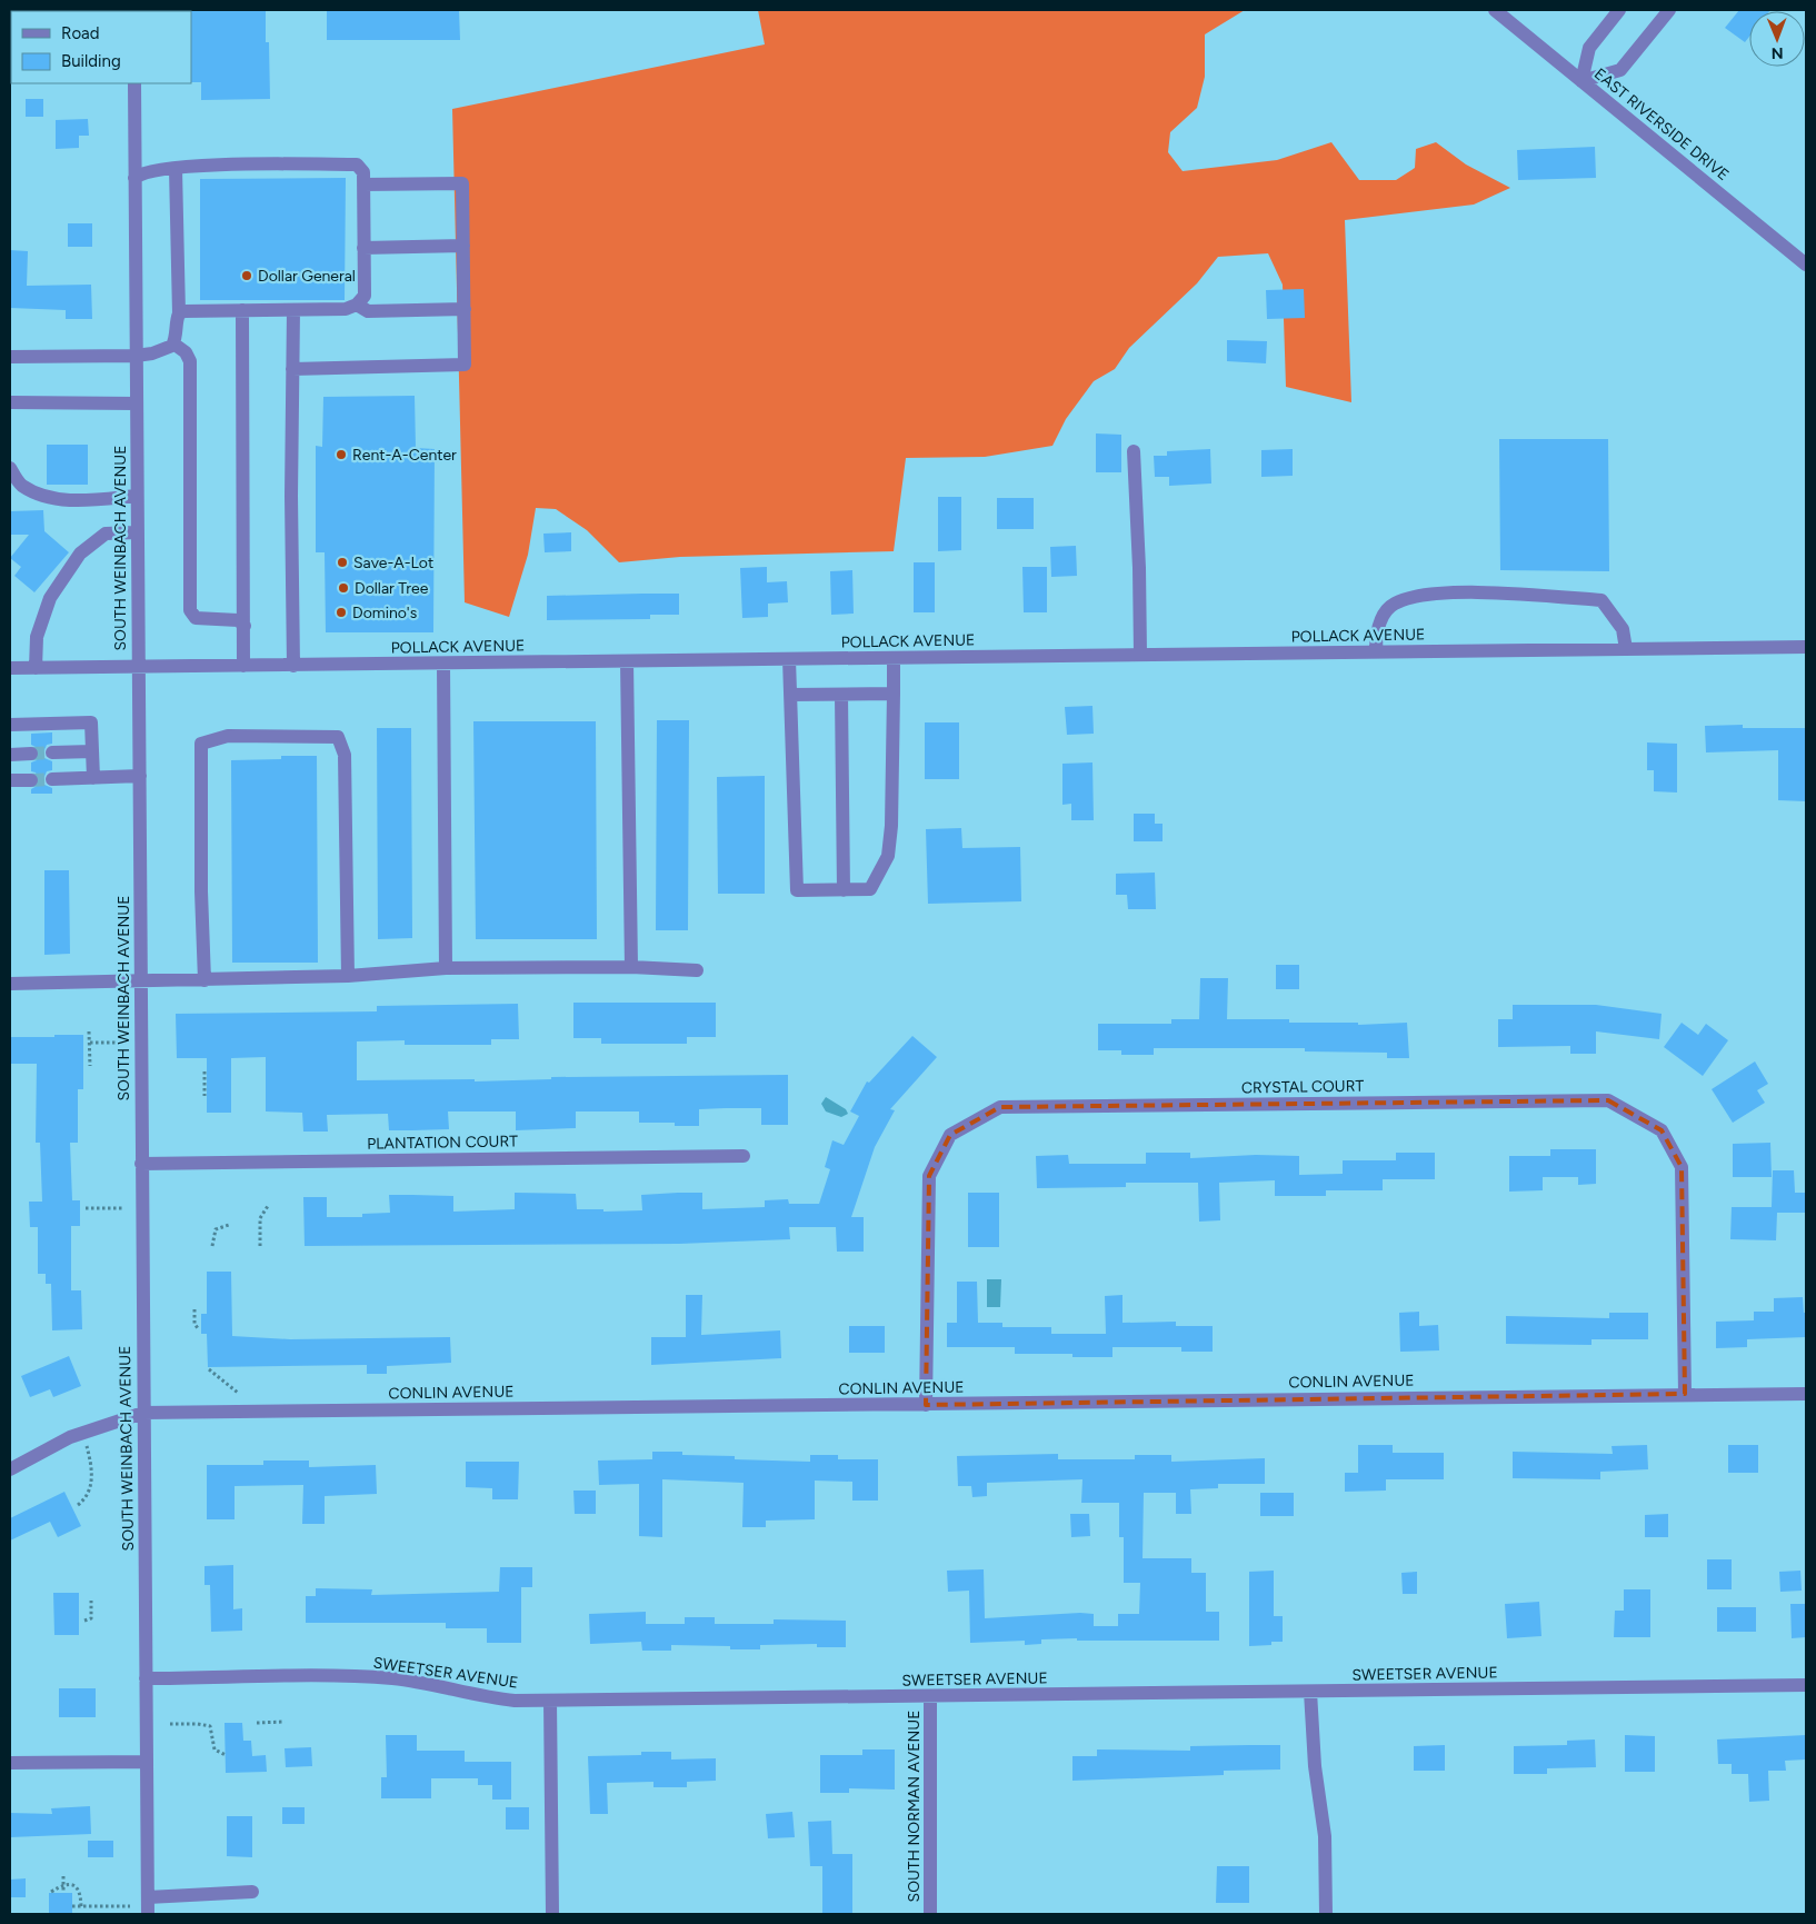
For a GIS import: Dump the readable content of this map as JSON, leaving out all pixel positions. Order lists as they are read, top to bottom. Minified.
{"streets":{"street":["EAST RIVERSIDE DRIVE","SOUTH WEINBACH AVENUE","POLLACK AVENUE","CRYSTAL COURT","PLANTATION COURT","CONLIN AVENUE","SWEETSER AVENUE","SOUTH NORMAN AVENUE"]},"crossings":[["SOUTH WEINBACH AVENUE","POLLACK AVENUE"],["SOUTH WEINBACH AVENUE","PLANTATION COURT"],["SOUTH WEINBACH AVENUE","CONLIN AVENUE"],["SOUTH WEINBACH AVENUE","SWEETSER AVENUE"],["CRYSTAL COURT","CONLIN AVENUE"],["SWEETSER AVENUE","SOUTH NORMAN AVENUE"]],"places":["Dollar General","Rent-A-Center","Save-A-Lot","Dollar Tree","Domino's"],"legend":["Road","Building"],"north":"bottom"}
